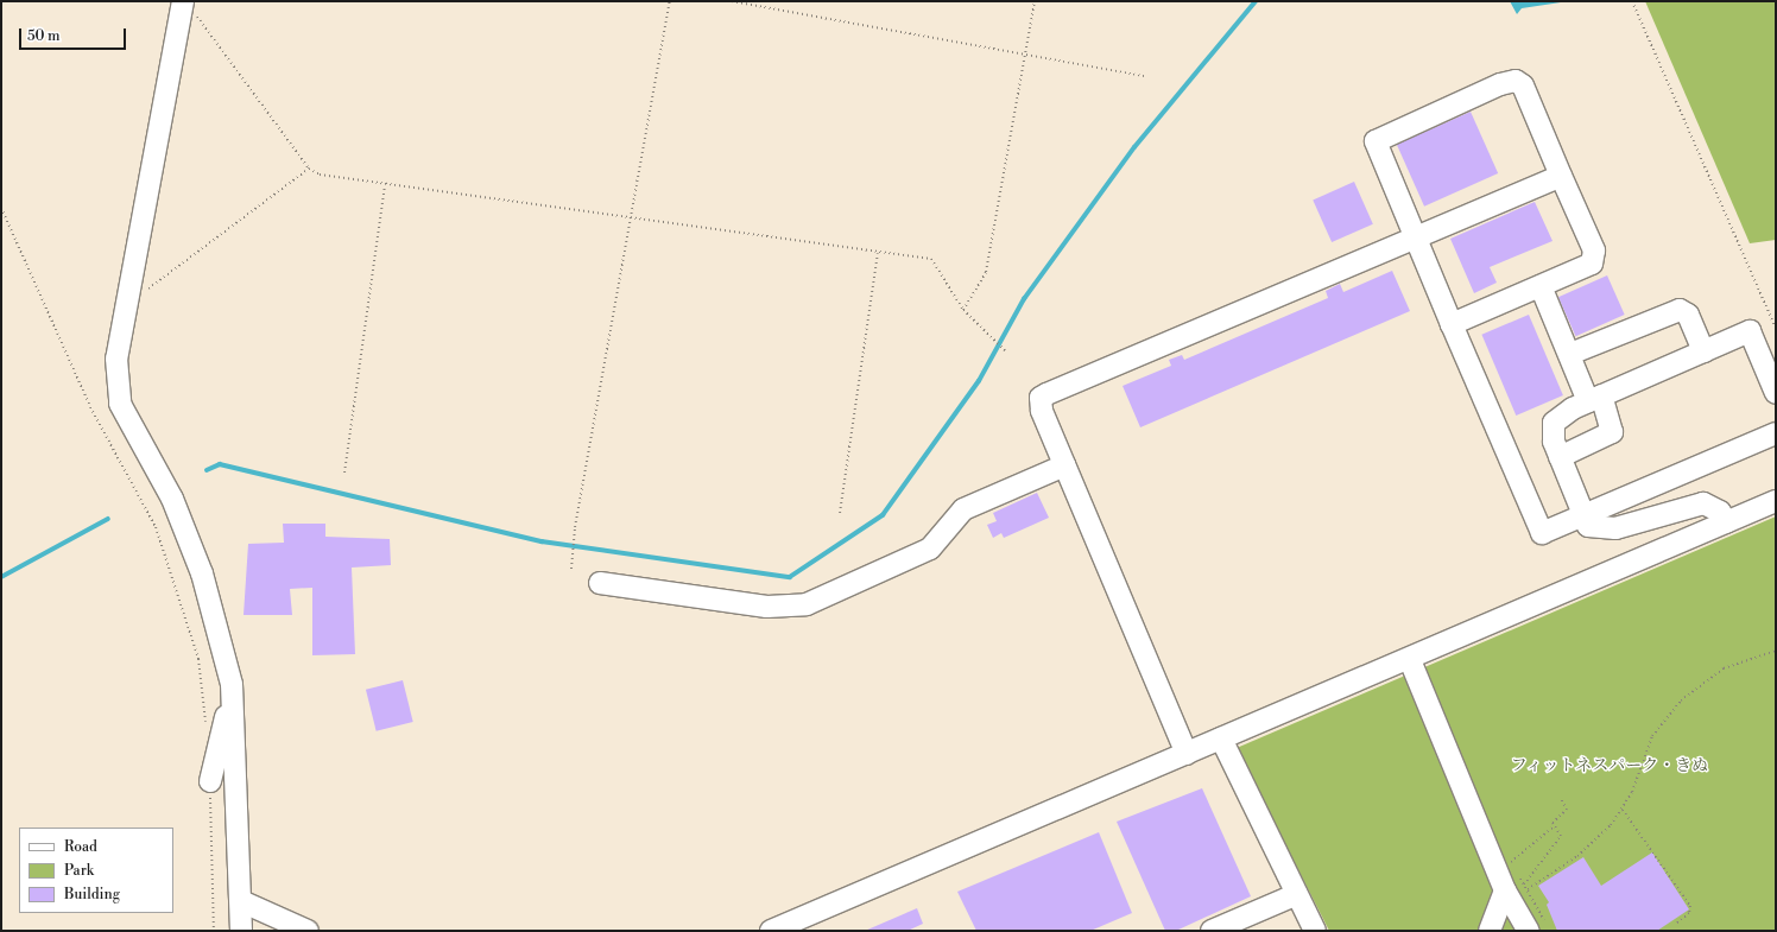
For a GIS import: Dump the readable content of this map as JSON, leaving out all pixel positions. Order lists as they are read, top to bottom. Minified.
{"parks":["フィットネスパーク・きぬ"],"legend":["Road","Park","Building"],"scale_bar":"50 m"}
